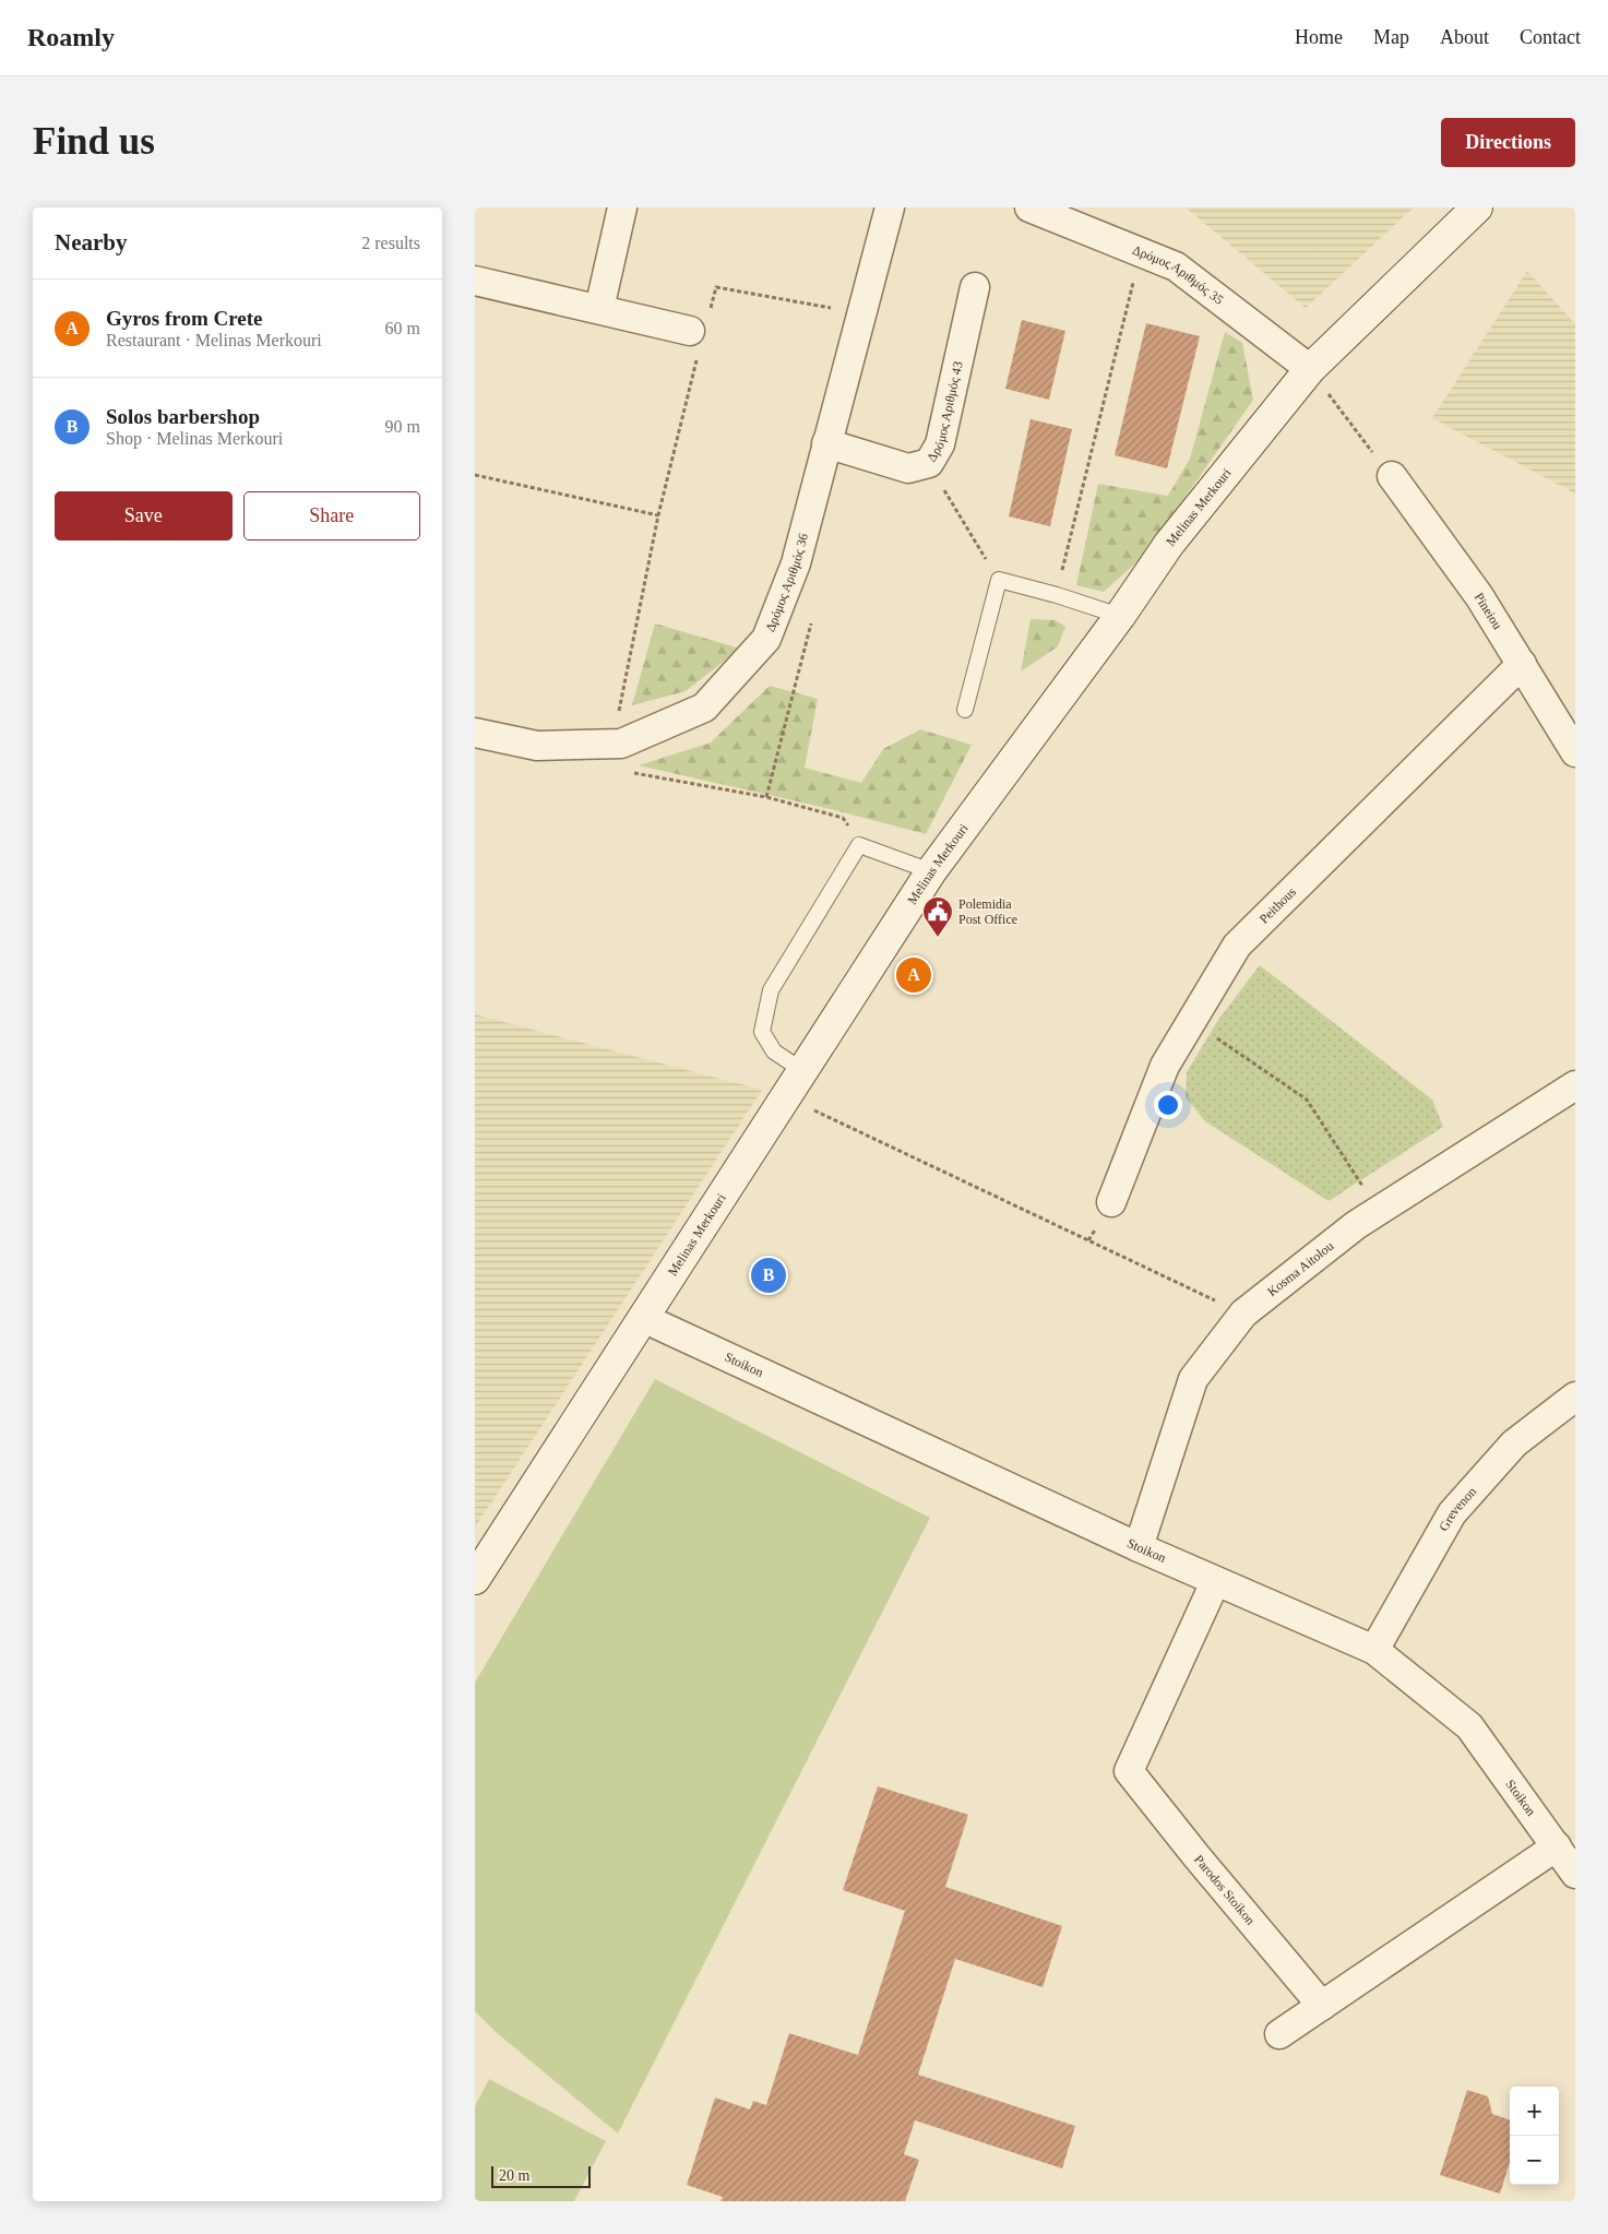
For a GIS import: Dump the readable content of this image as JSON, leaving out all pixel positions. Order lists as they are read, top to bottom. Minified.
{"streets":{"main road":["Melinas Merkouri"],"street":["Δρόμος Αριθμός 35","Δρόμος Αριθμός 43","Δρόμος Αριθμός 36","Pineiou","Peithous","Kosma Aitolou","Stoikon","Grevenon","Parodos Stoikon"]},"crossings":[["Δρόμος Αριθμός 35","Melinas Merkouri"],["Δρόμος Αριθμός 43","Δρόμος Αριθμός 36"],["Melinas Merkouri","Stoikon"],["Pineiou","Peithous"],["Kosma Aitolou","Stoikon"],["Stoikon","Grevenon"],["Stoikon","Parodos Stoikon"]],"places":{"public building":["Polemidia Post Office"]},"scale_bar":"20 m","page":{"header":"Roamly","nav":["Home","Map","About","Contact"],"buttons":["Directions",["Save","Share"]],"title":"Find us","heading":["Nearby","2 results"],"list":[{"mark":"A","name":"Gyros from Crete","note":"Restaurant · Melinas Merkouri","value":"60 m"},{"mark":"B","name":"Solos barbershop","note":"Shop · Melinas Merkouri","value":"90 m"}],"pins":["A","B"],"map_buttons":["+","−"],"scale":"20 m"}}
